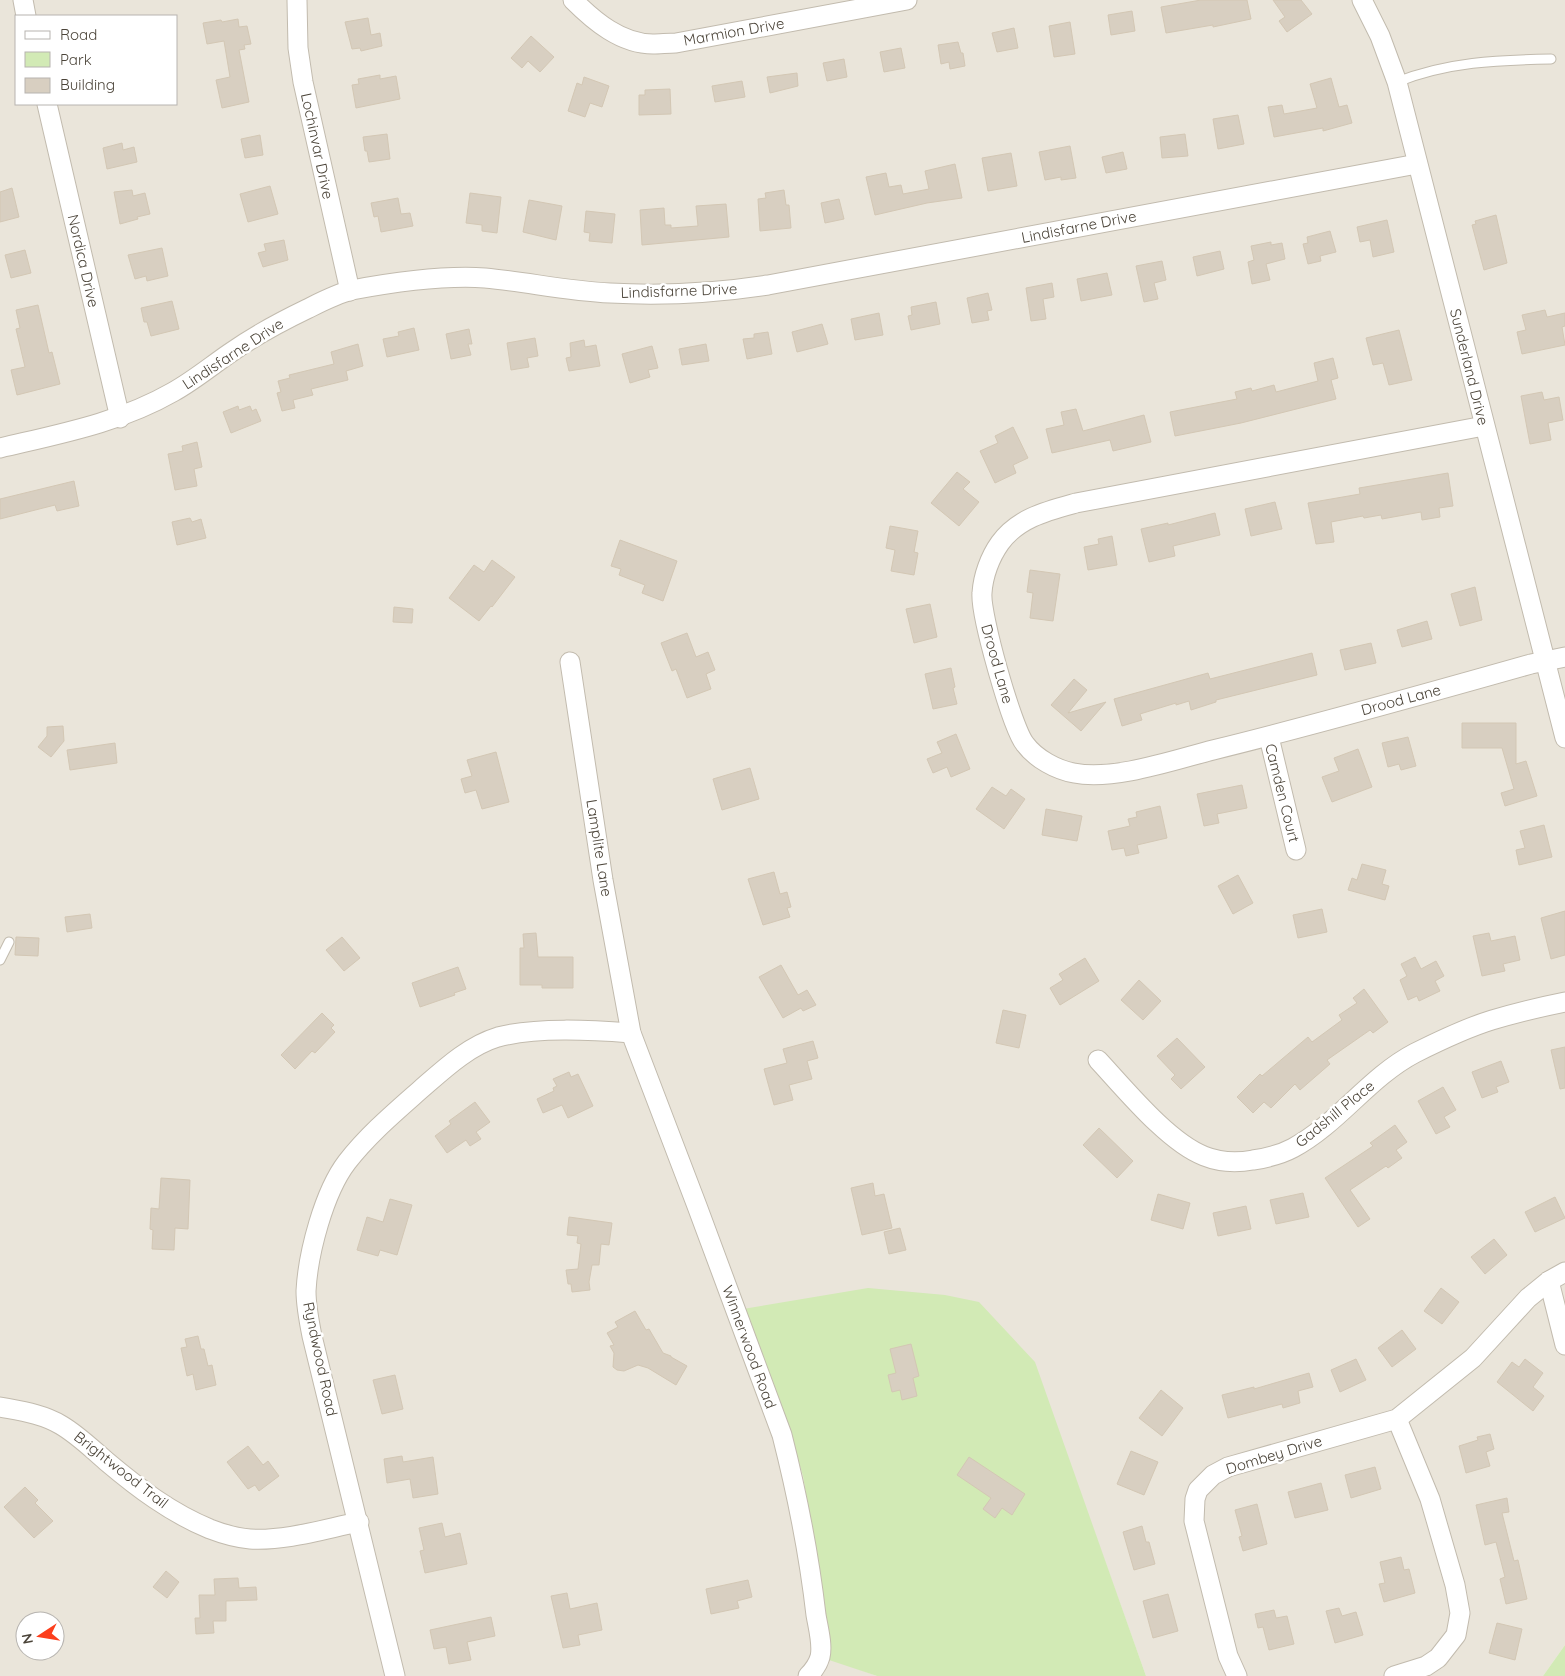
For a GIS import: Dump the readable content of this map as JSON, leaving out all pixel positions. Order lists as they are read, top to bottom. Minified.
{"streets":{"street":["Marmion Drive","Lochinvar Drive","Lindisfarne Drive","Nordica Drive","Sunderland Drive","Drood Lane","Camden Court","Lamplite Lane","Gadshill Place","Winnerwood Road","Ryndwood Road","Dombey Drive","Brightwood Trail"]},"crossings":[["Lochinvar Drive","Lindisfarne Drive"],["Lindisfarne Drive","Nordica Drive"],["Lindisfarne Drive","Sunderland Drive"],["Sunderland Drive","Drood Lane"],["Drood Lane","Camden Court"],["Lamplite Lane","Winnerwood Road"],["Lamplite Lane","Ryndwood Road"],["Winnerwood Road","Ryndwood Road"],["Ryndwood Road","Brightwood Trail"]],"legend":["Road","Park","Building"],"north":"left"}
